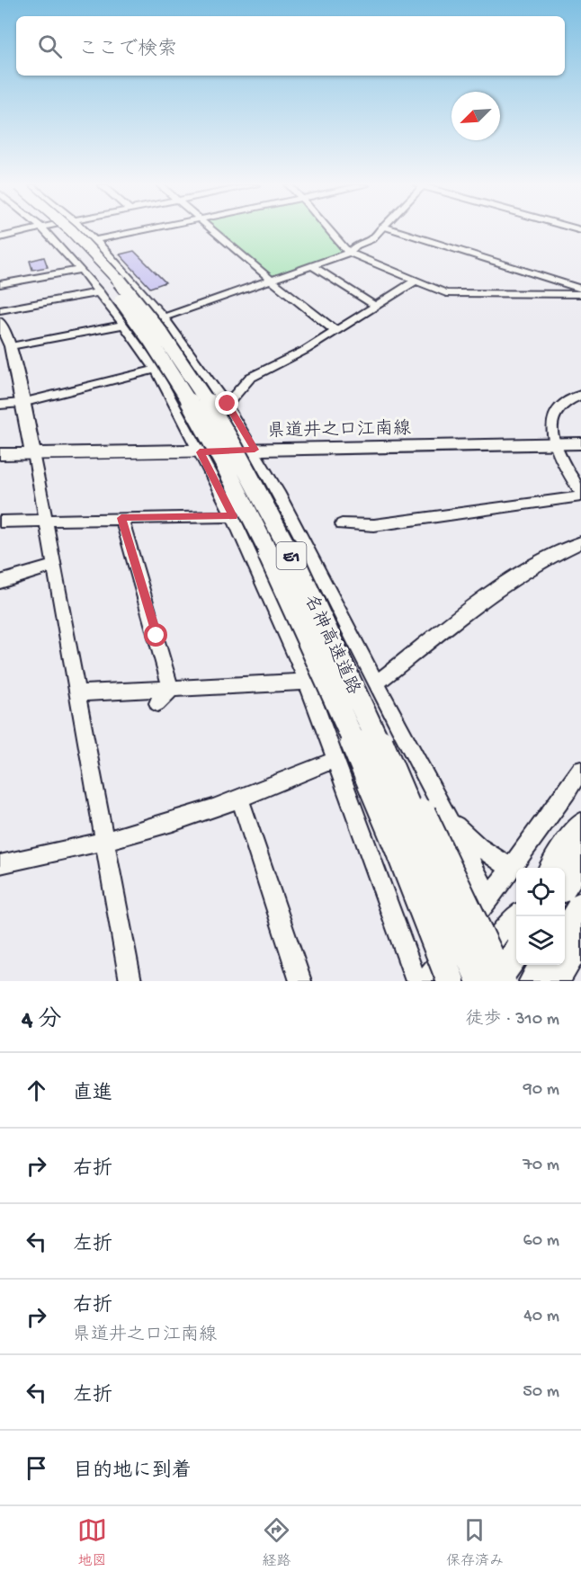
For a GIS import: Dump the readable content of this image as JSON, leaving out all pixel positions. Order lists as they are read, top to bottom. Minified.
{"streets":{"highway":["E1","名神高速道路"],"main road":["県道井之口江南線"]},"north":"bottom left","page":{"search":"ここで検索","heading":["4 分","徒歩 · 310 m"],"list":[["直進","90 m"],["右折","70 m"],["左折","60 m"],["右折","県道井之口江南線","40 m"],["左折","50 m"],"目的地に到着"],"nav":["地図","経路","保存済み"]}}
